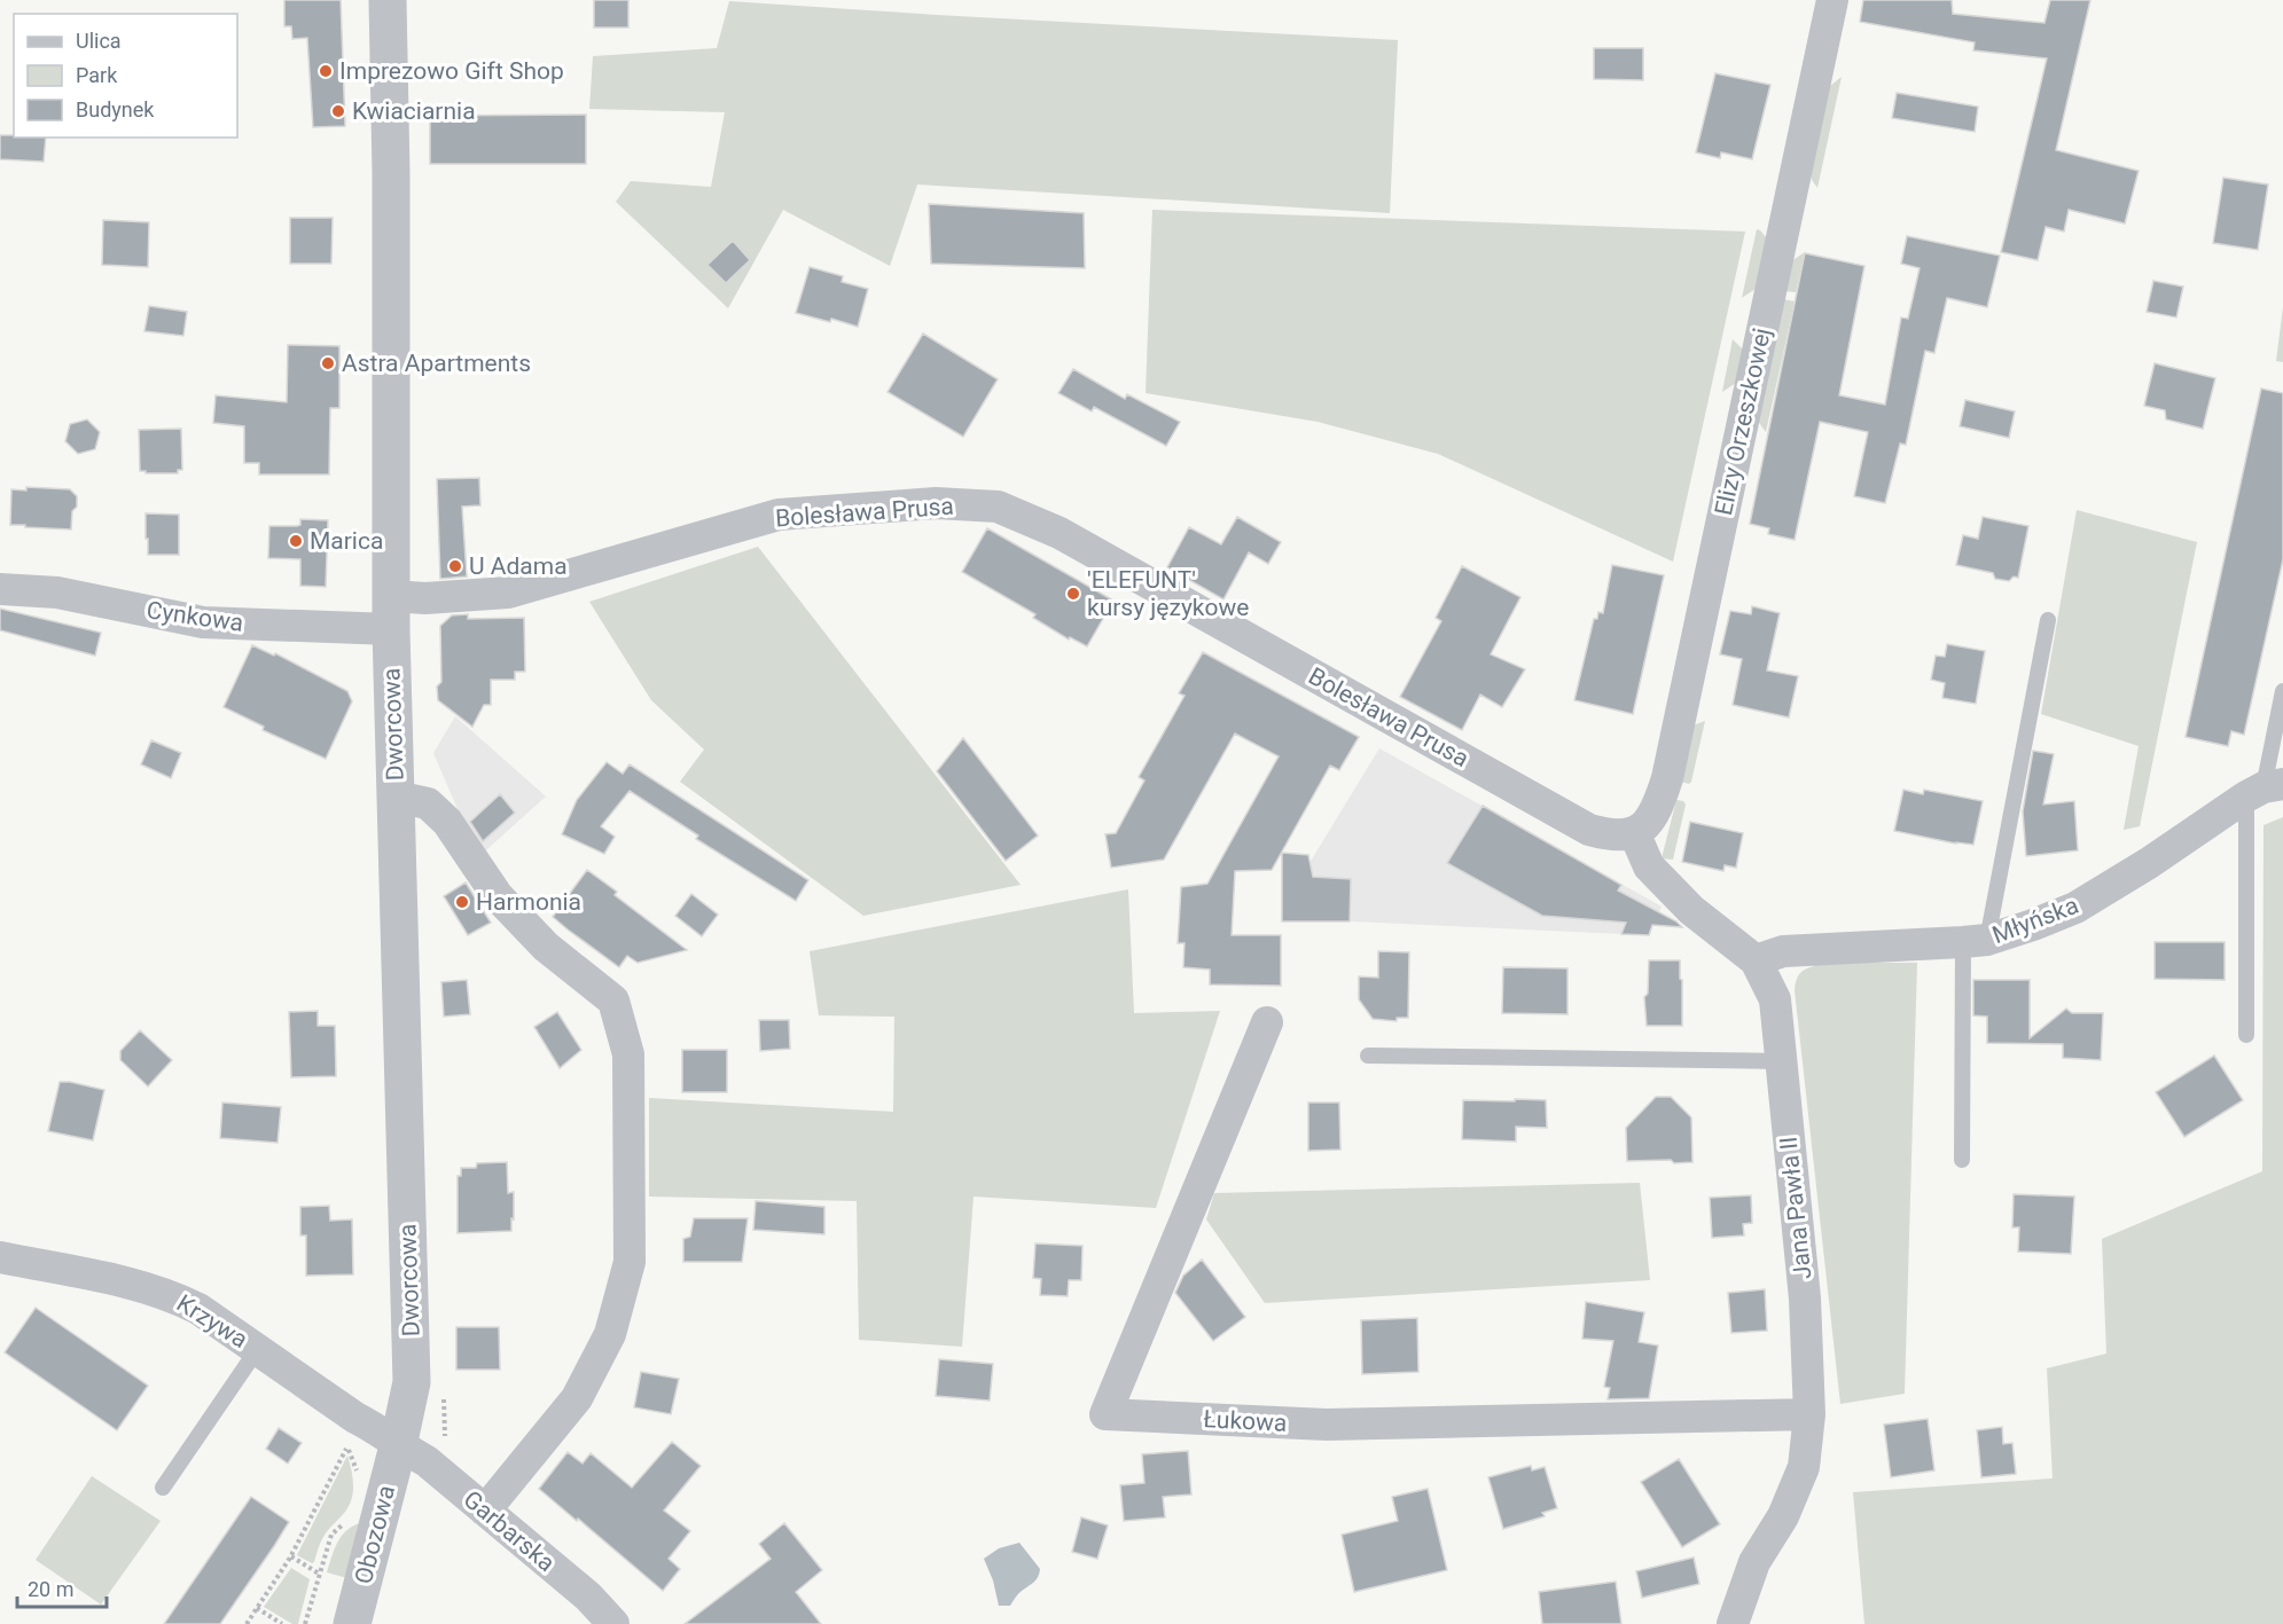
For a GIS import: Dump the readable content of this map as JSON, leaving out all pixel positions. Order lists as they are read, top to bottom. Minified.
{"streets":{"street":["Elizy Orzeszkowej","Bolesława Prusa","Cynkowa","Dworcowa","Młyńska","Jana Pawła II","Krzywa","Łukowa","Garbarska","Obozowa"]},"crossings":[["Elizy Orzeszkowej","Bolesława Prusa"],["Elizy Orzeszkowej","Jana Pawła II"],["Bolesława Prusa","Cynkowa"],["Bolesława Prusa","Dworcowa"],["Bolesława Prusa","Jana Pawła II"],["Cynkowa","Dworcowa"],["Dworcowa","Krzywa"],["Dworcowa","Garbarska"],["Dworcowa","Obozowa"],["Młyńska","Jana Pawła II"],["Jana Pawła II","Łukowa"],["Krzywa","Garbarska"],["Krzywa","Obozowa"],["Garbarska","Obozowa"]],"places":["Imprezowo Gift Shop","Kwiaciarnia","Astra Apartments","Marica","U Adama","'ELEFUNT' kursy językowe","Harmonia"],"legend":["Ulica","Park","Budynek"],"scale_bar":"20 m"}
